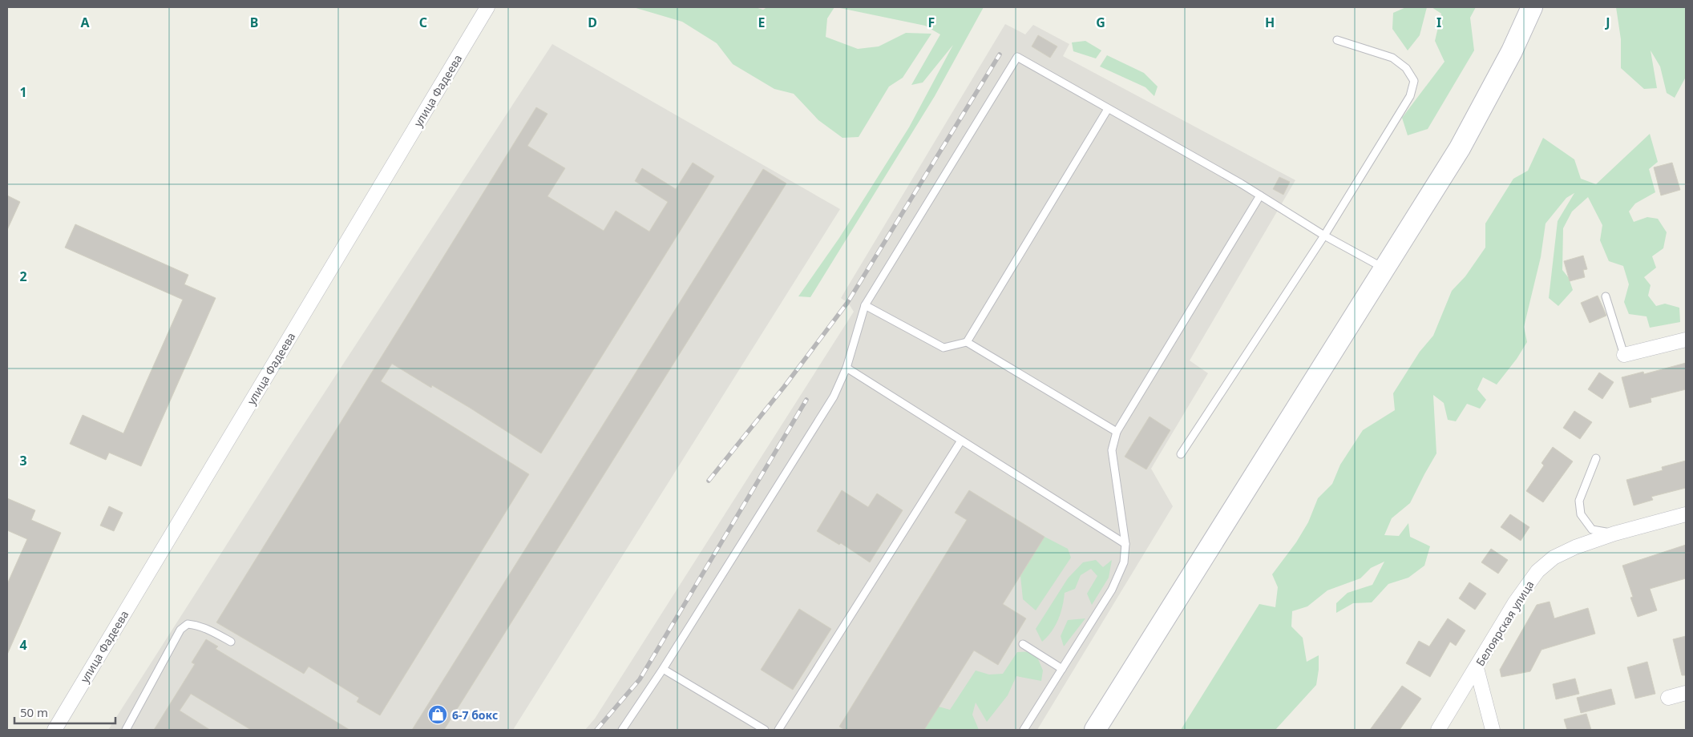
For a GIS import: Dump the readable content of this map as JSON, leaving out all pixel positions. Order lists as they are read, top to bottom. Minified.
{"streets":{"street":["улица Фадеева","Белоярская улица"]},"places":{"shop":["6-7 бокс"]},"scale_bar":"50 m","grid":{"columns":["A","B","C","D","E","F","G","H","I","J"],"rows":["1","2","3","4"]}}
